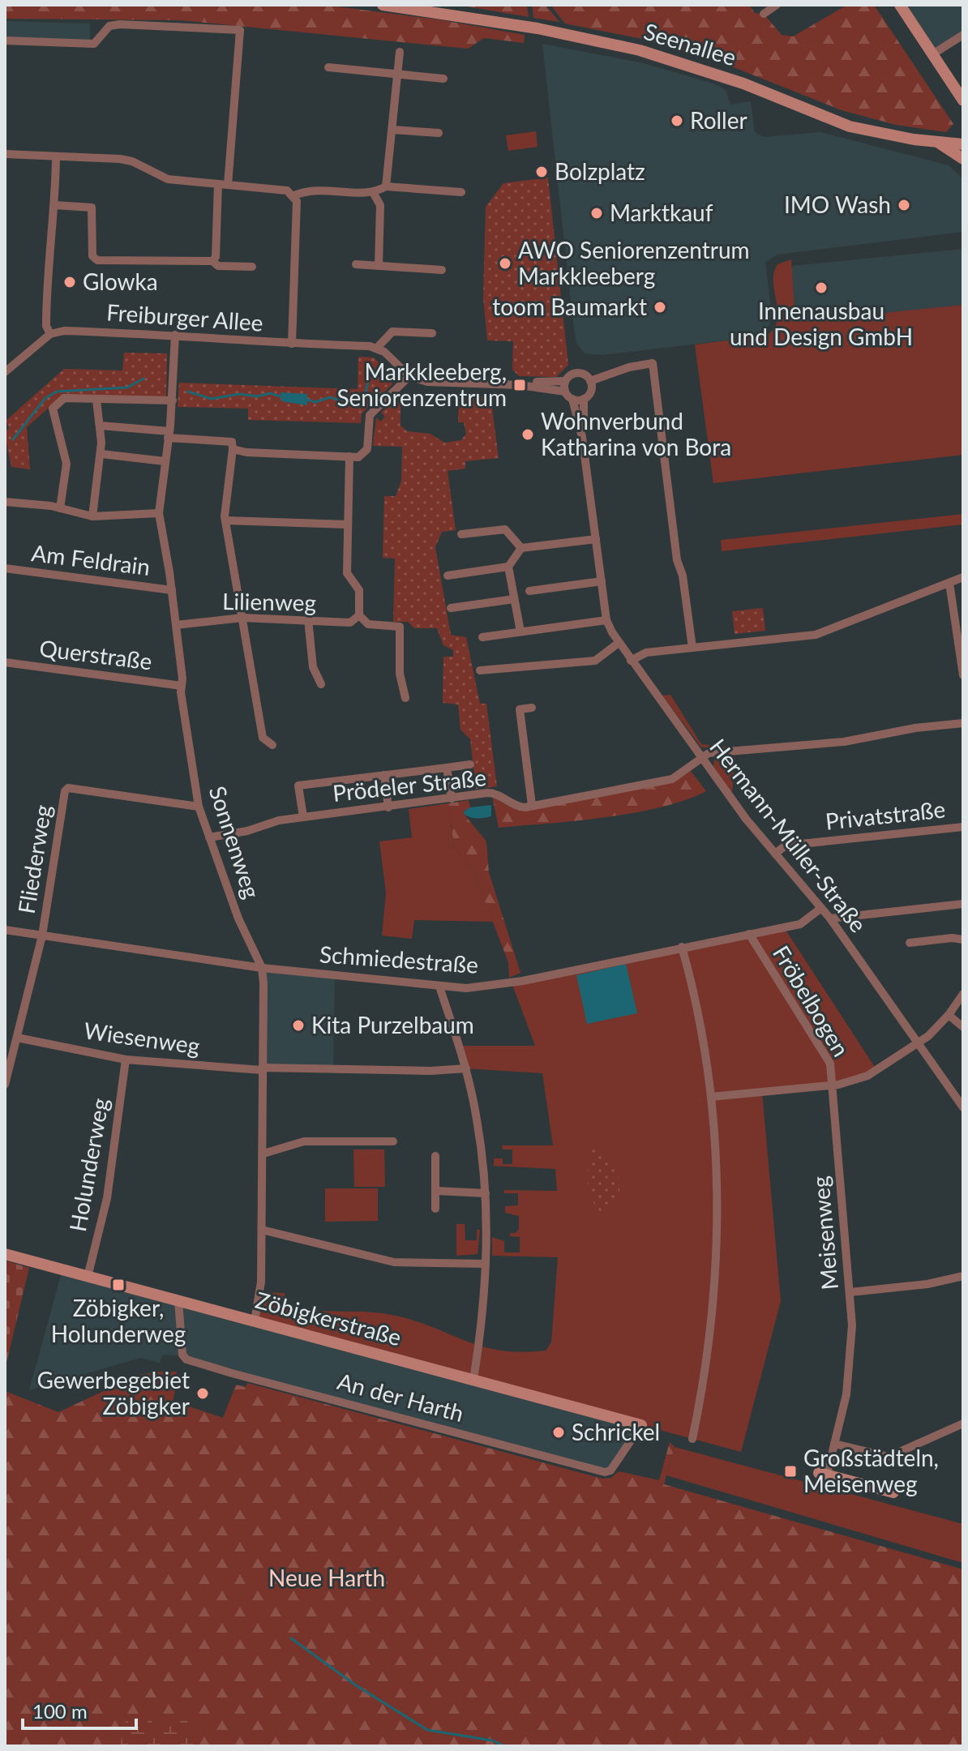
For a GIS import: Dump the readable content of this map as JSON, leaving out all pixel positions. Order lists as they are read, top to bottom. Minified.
{"streets":{"main road":["Seenallee","Zöbigkerstraße"],"street":["Freiburger Allee","Am Feldrain","Lilienweg","Querstraße","Prödeler Straße","Privatstraße","Hermann-Müller-Straße","Sonnenweg","Fliederweg","Schmiedestraße","Fröbelbogen","Wiesenweg","Holunderweg","Meisenweg","An der Harth"]},"crossings":[["Freiburger Allee","Sonnenweg"],["Am Feldrain","Sonnenweg"],["Lilienweg","Sonnenweg"],["Querstraße","Sonnenweg"],["Prödeler Straße","Hermann-Müller-Straße"],["Prödeler Straße","Sonnenweg"],["Privatstraße","Hermann-Müller-Straße"],["Hermann-Müller-Straße","Schmiedestraße"],["Sonnenweg","Fliederweg"],["Sonnenweg","Schmiedestraße"],["Sonnenweg","Wiesenweg"],["Sonnenweg","Zöbigkerstraße"],["Fliederweg","Schmiedestraße"],["Fliederweg","Wiesenweg"],["Schmiedestraße","Fröbelbogen"],["Fröbelbogen","Meisenweg"],["Wiesenweg","Holunderweg"],["Holunderweg","Zöbigkerstraße"],["Zöbigkerstraße","An der Harth"]],"parks":["Neue Harth"],"places":{"other":["Roller","Bolzplatz","IMO Wash","Marktkauf","AWO Seniorenzentrum Markkleeberg","Glowka","Innenausbau und Design GmbH","toom Baumarkt","Wohnverbund Katharina von Bora","Kita Purzelbaum","Gewerbegebiet Zöbigker","Schrickel"],"transit":["Markkleeberg, Seniorenzentrum","Zöbigker, Holunderweg","Großstädteln, Meisenweg"]},"scale_bar":"100 m"}
